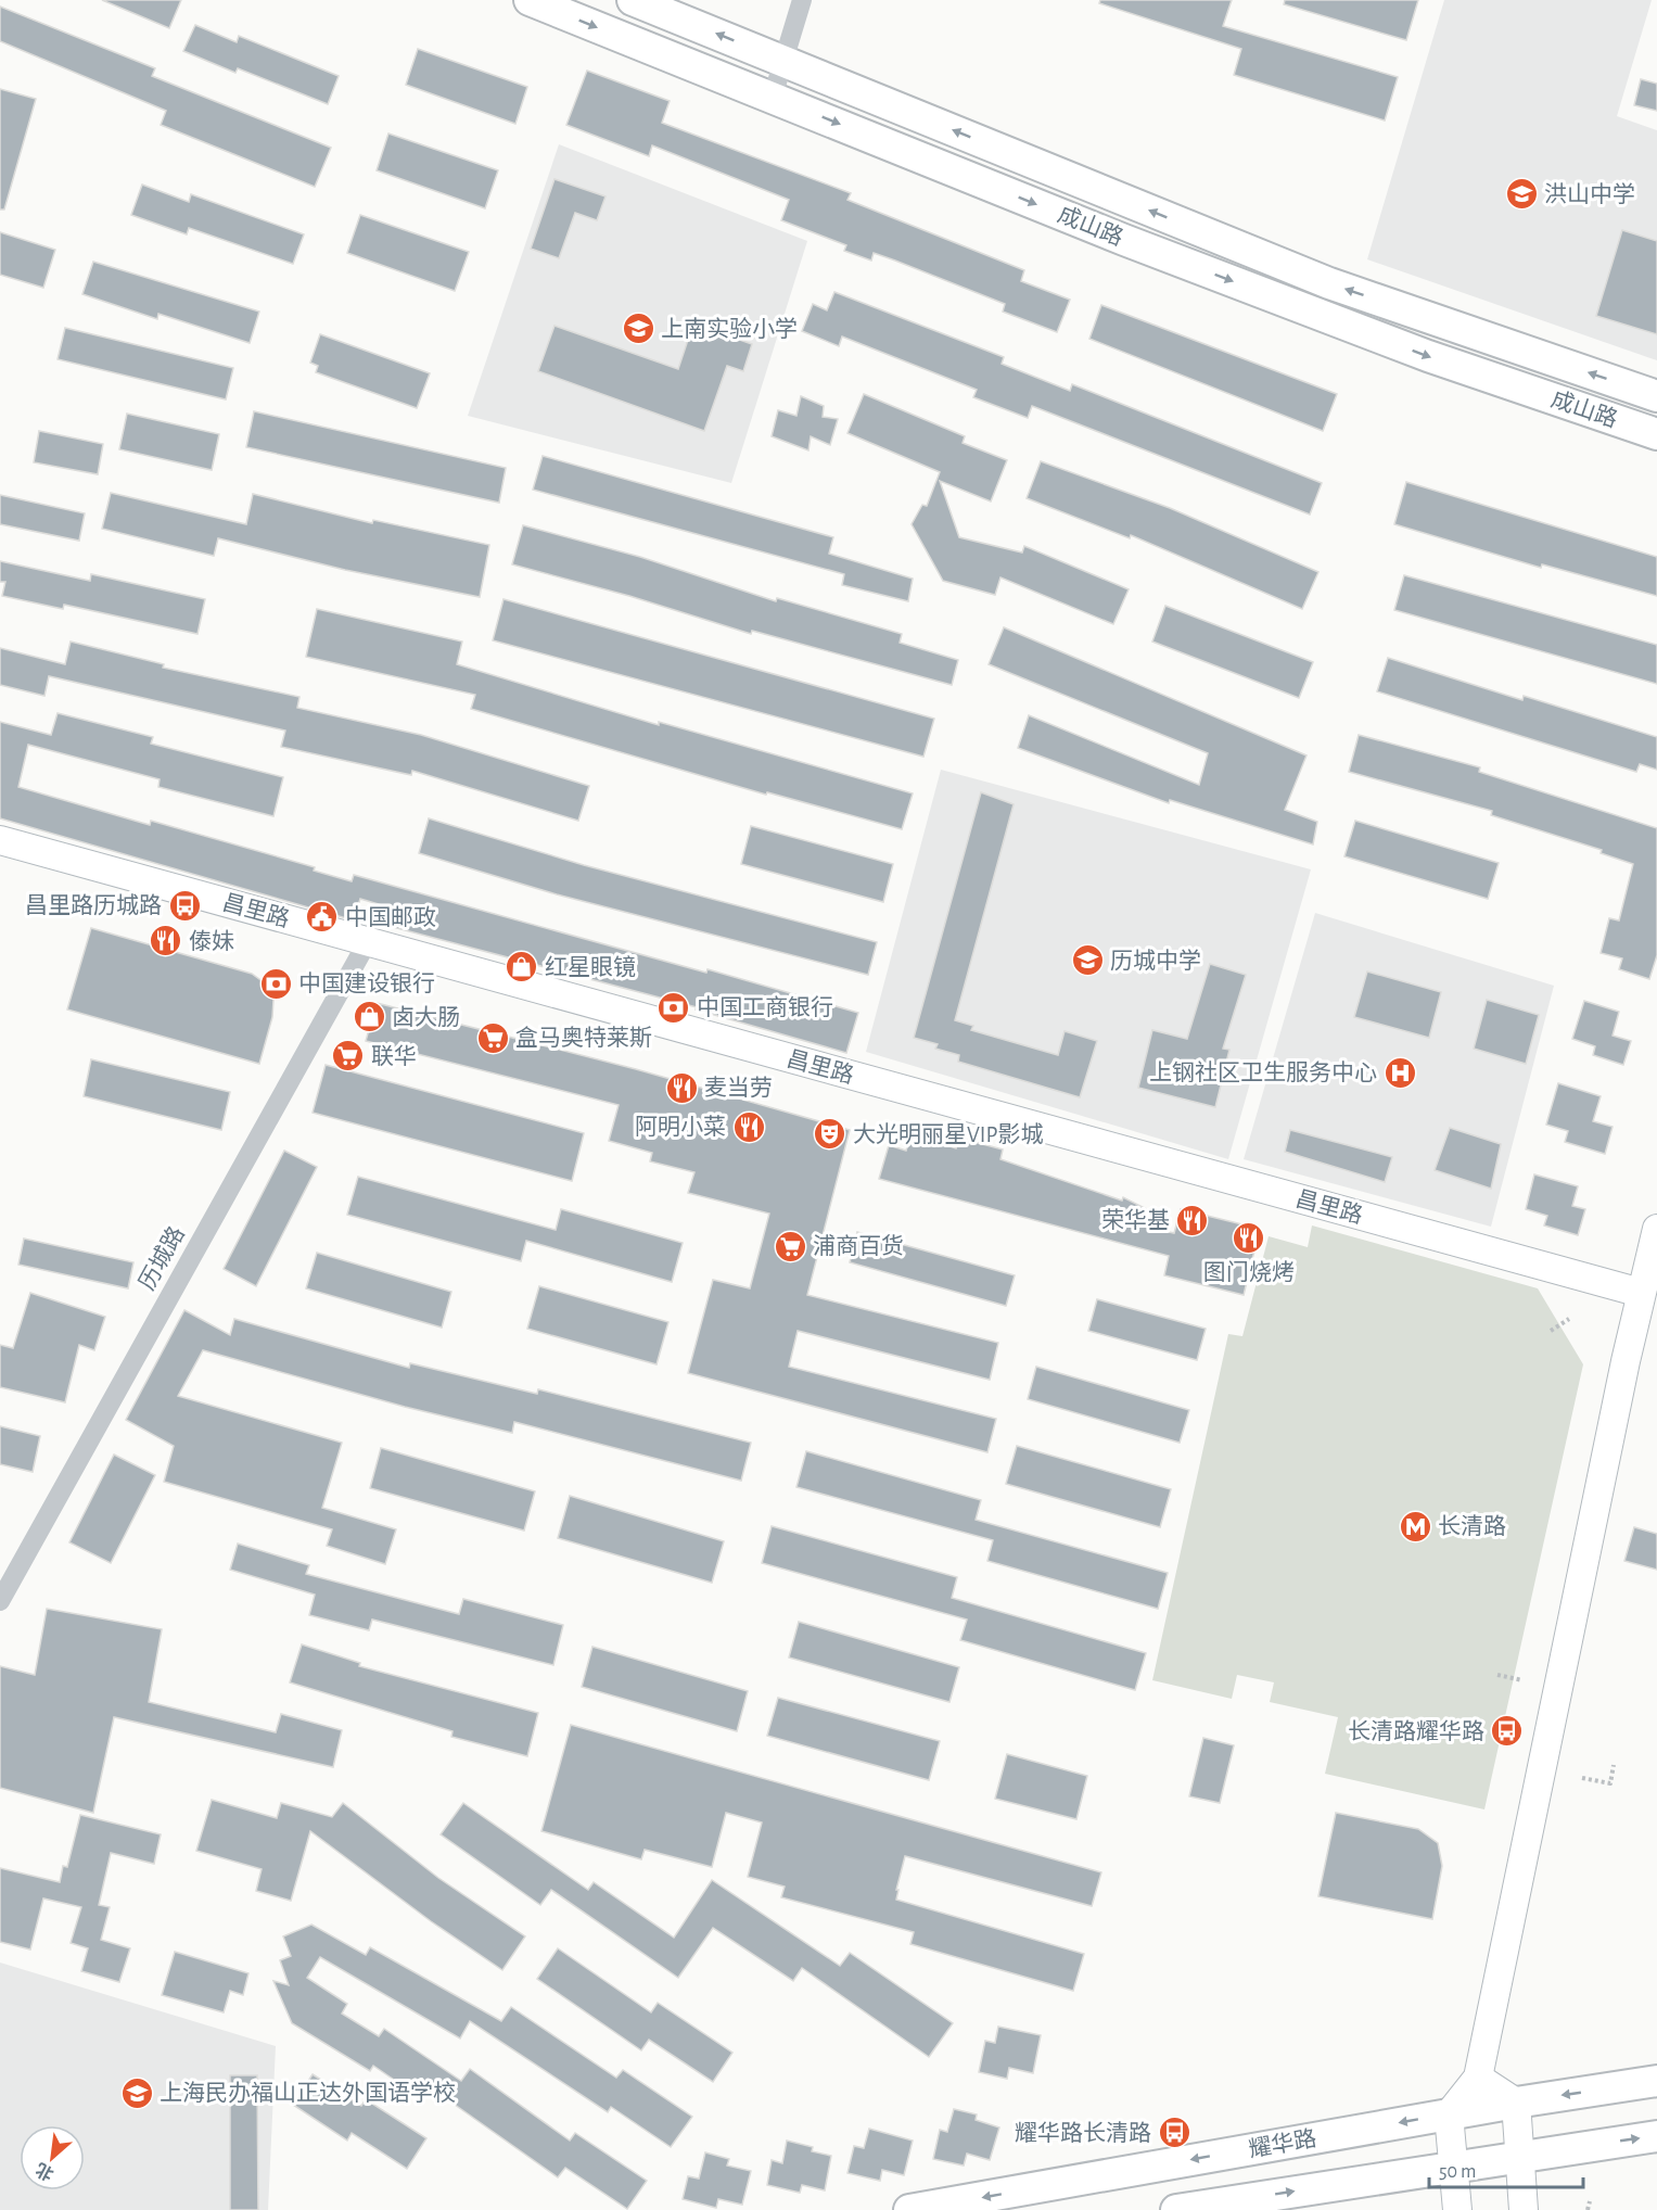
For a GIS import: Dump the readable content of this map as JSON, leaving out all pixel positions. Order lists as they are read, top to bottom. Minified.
{"streets":{"main road":["成山路","耀华路"],"street":["昌里路","历城路"]},"crossings":[["昌里路","历城路"]],"places":{"school or university":["洪山中学","上南实验小学","历城中学","上海民办福山正达外国语学校"],"bus stop":["昌里路历城路","长清路耀华路","耀华路长清路"],"public building":["中国邮政"],"restaurant":["傣妹","麦当劳","阿明小菜","荣华基","图门烧烤"],"shop":["红星眼镜","卤大肠"],"bank":["中国建设银行","中国工商银行"],"supermarket":["盒马奥特莱斯","联华","浦商百货"],"hospital":["上钢社区卫生服务中心"],"theatre":["大光明丽星VIP影城"],"metro station":["长清路"]},"scale_bar":"50 m","north":"bottom left"}
